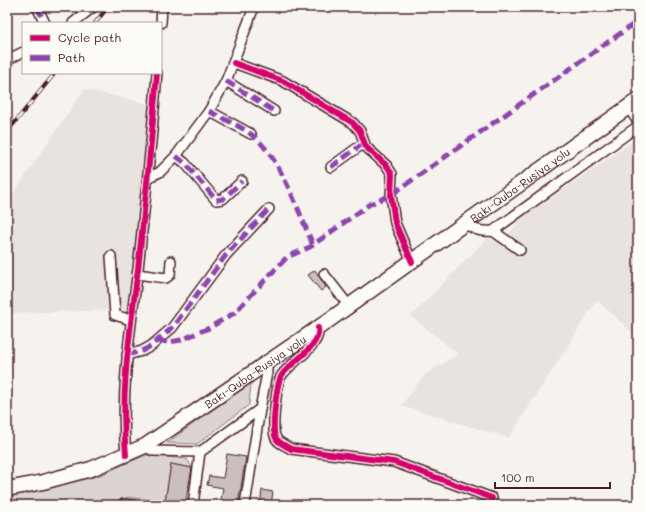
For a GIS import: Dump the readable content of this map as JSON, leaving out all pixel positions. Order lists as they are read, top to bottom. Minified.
{"streets":{"highway":["Bakı-Quba-Rusiya yolu"]},"legend":["Cycle path","Path"],"scale_bar":"100 m"}
